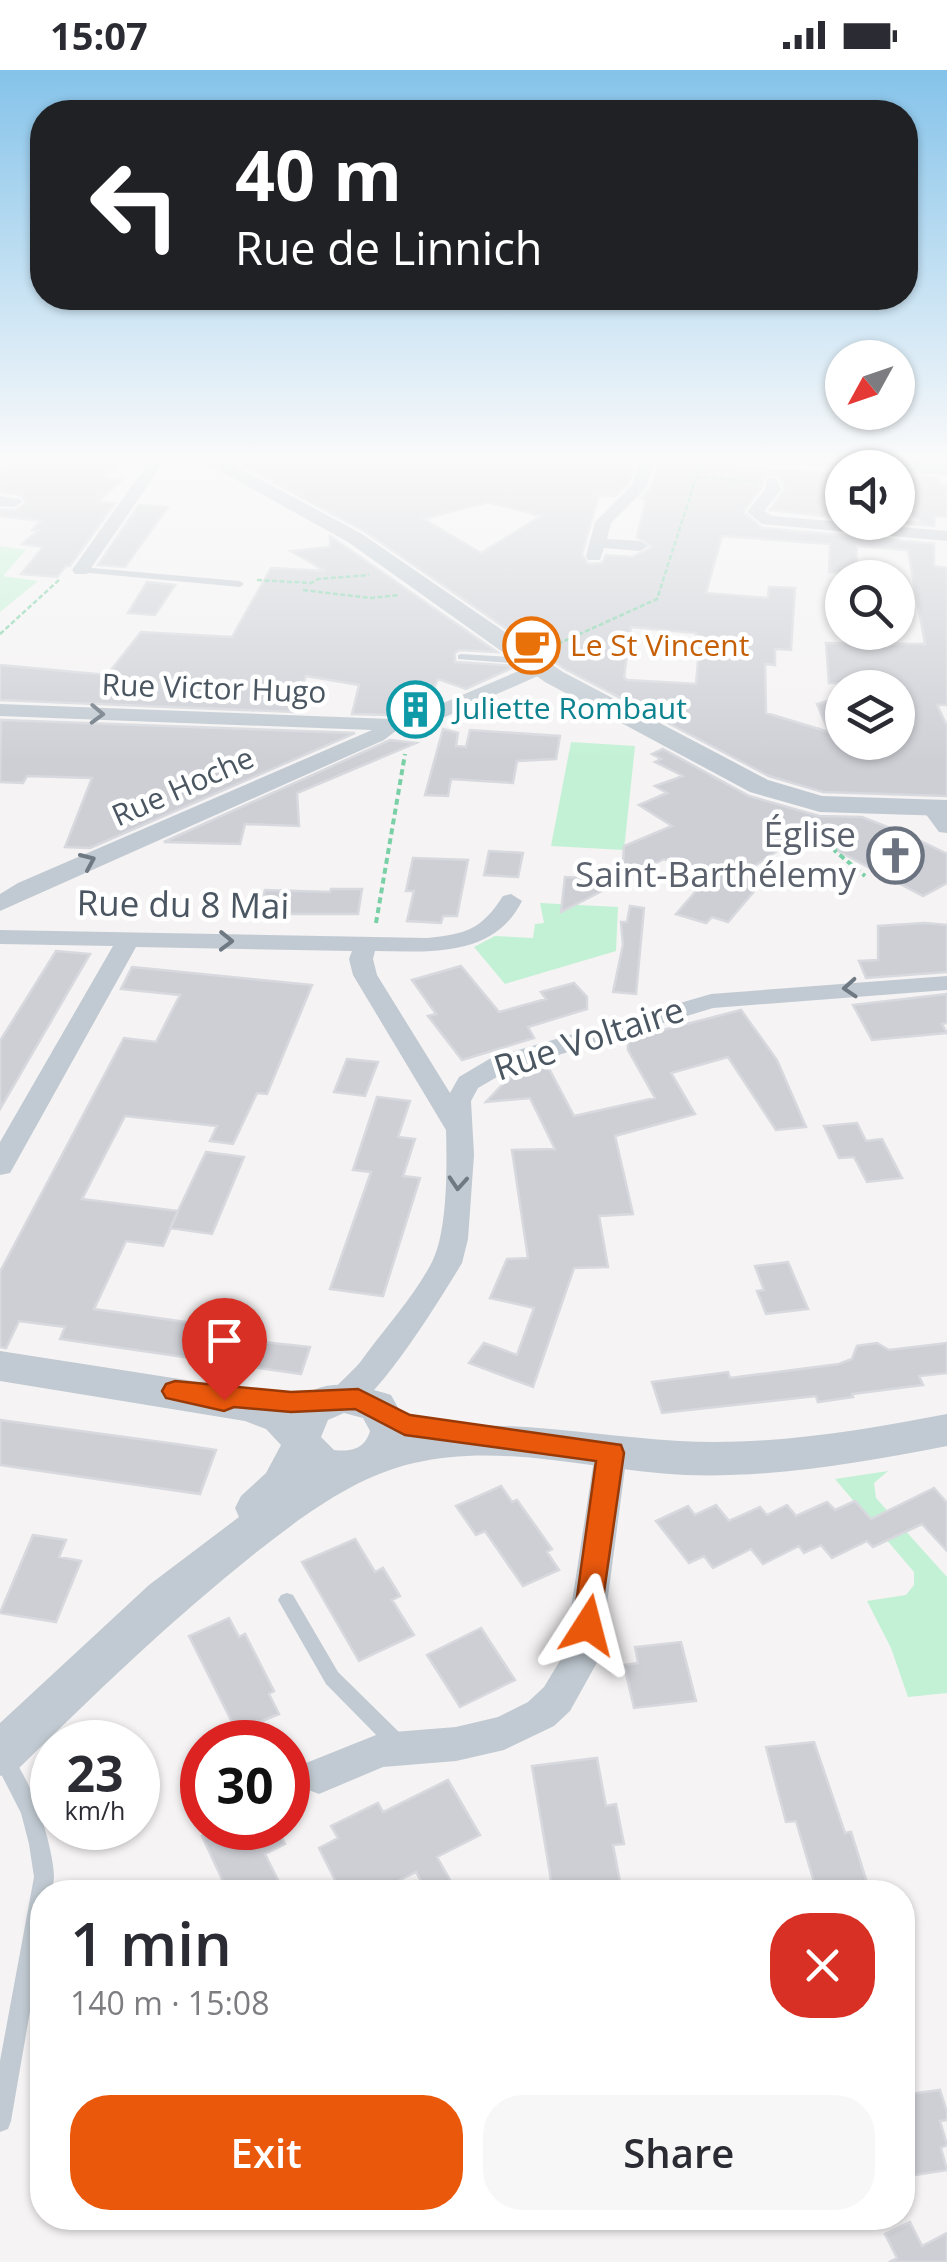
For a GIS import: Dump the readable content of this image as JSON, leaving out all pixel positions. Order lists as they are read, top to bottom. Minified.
{"streets":{"street":["Rue Victor Hugo","Rue Hoche","Rue du 8 Mai","Rue Voltaire"]},"crossings":[["Rue Victor Hugo","Rue Hoche"]],"one_way":["Rue Victor Hugo","Rue Hoche","Rue du 8 Mai","Rue Voltaire"],"places":{"cafe":["Le St Vincent"],"building":["Juliette Rombaut"],"church":["Église Saint-Barthélemy"]},"north":"bottom left","page":{"status":"15:07","turn":["40 m","Rue de Linnich"],"speed":"23 km/h","limit":"30","heading":["1 min","140 m · 15:08"],"buttons":["Exit","Share"]}}
